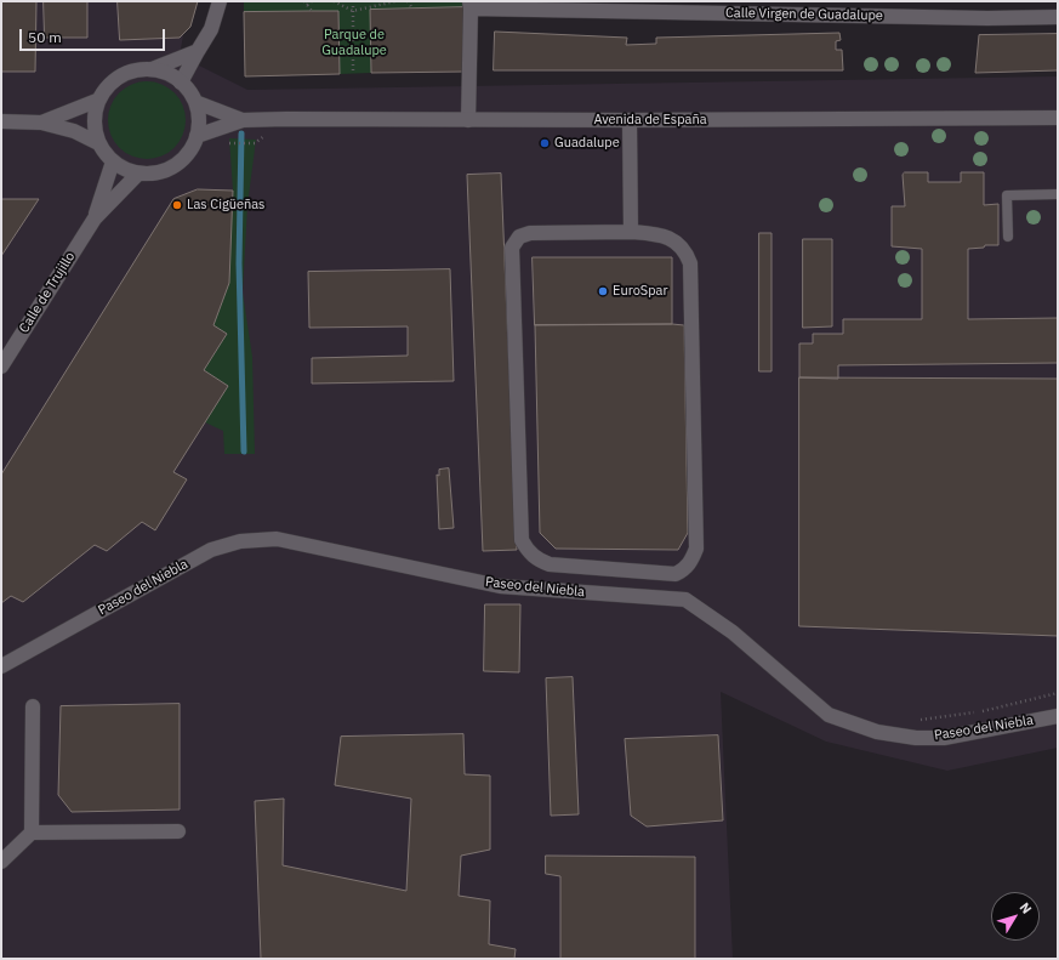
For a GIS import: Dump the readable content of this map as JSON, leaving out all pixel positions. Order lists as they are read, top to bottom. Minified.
{"streets":{"street":["Calle Virgen de Guadalupe","Avenida de España","Calle de Trujillo","Paseo del Niebla"]},"parks":["Parque de Guadalupe"],"places":["Guadalupe","Las Cigüeñas","EuroSpar"],"scale_bar":"50 m","north":"top right"}
